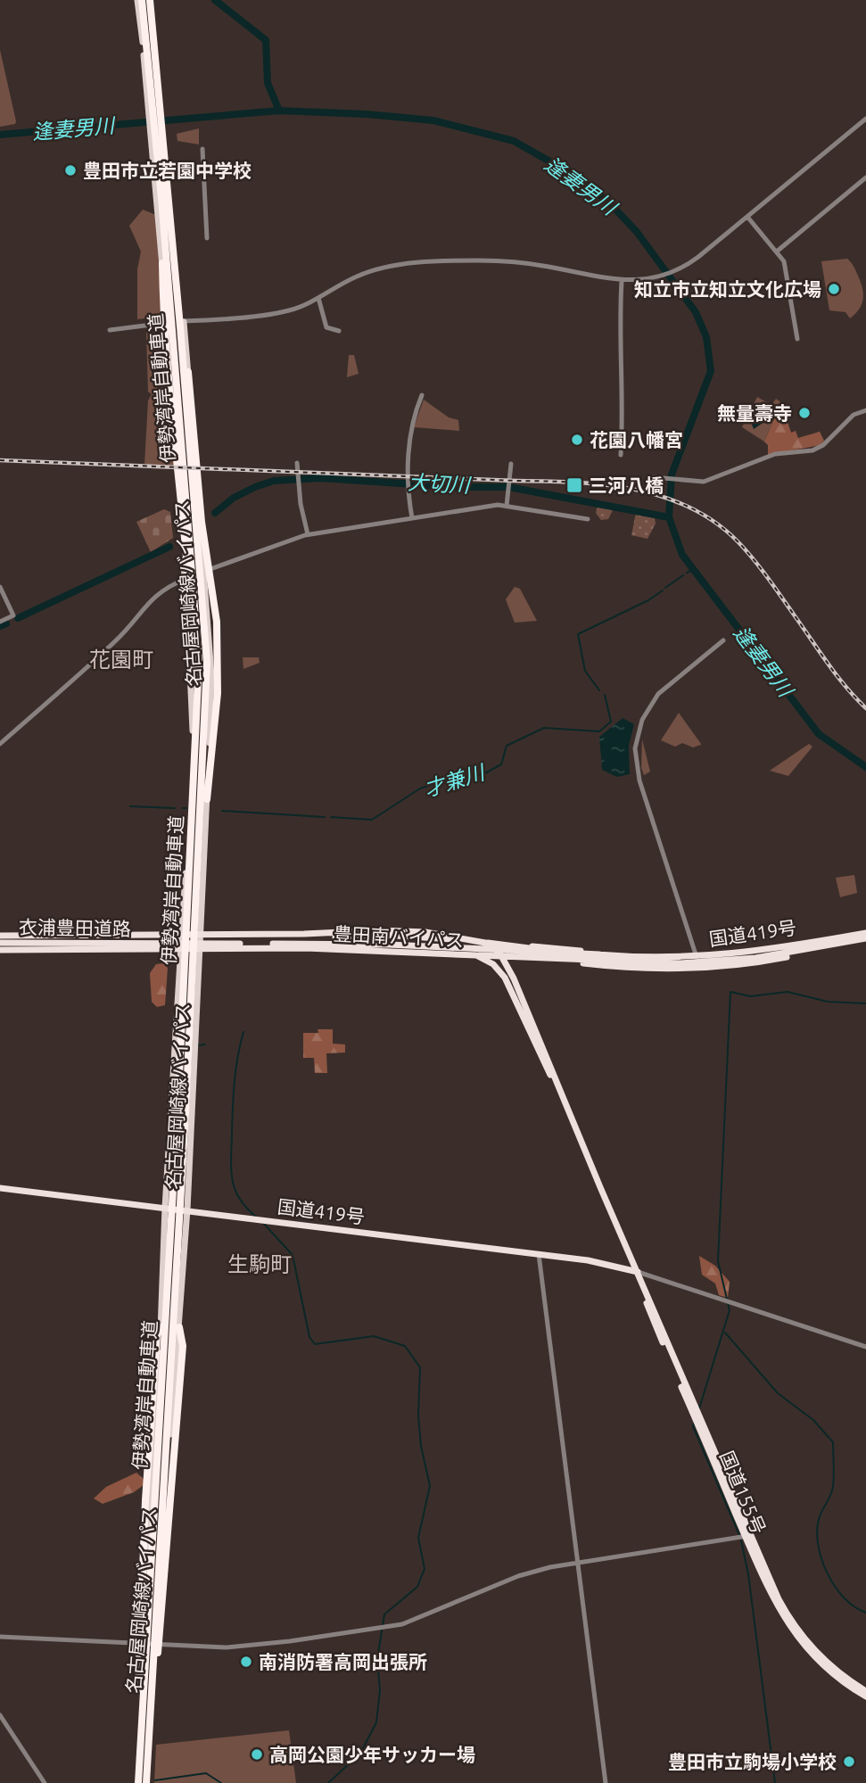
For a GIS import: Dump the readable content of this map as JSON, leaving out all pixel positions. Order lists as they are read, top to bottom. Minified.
{"streets":{"highway":["伊勢湾岸自動車道","衣浦豊田道路","国道419号","豊田南バイパス","国道155号"],"main road":["名古屋岡崎線バイパス"]},"crossings":[["伊勢湾岸自動車道","名古屋岡崎線バイパス"],["名古屋岡崎線バイパス","国道419号"],["名古屋岡崎線バイパス","豊田南バイパス"],["衣浦豊田道路","国道419号"],["衣浦豊田道路","豊田南バイパス"],["国道419号","豊田南バイパス"],["国道419号","国道155号"],["豊田南バイパス","国道155号"]],"districts":["花園町","生駒町"],"water":["逢妻男川","大切川","才兼川"],"places":{"other":["豊田市立若園中学校","知立市立知立文化広場","無量壽寺","花園八幡宮","南消防署高岡出張所","高岡公園少年サッカー場","豊田市立駒場小学校"],"transit":["三河八橋"]}}
